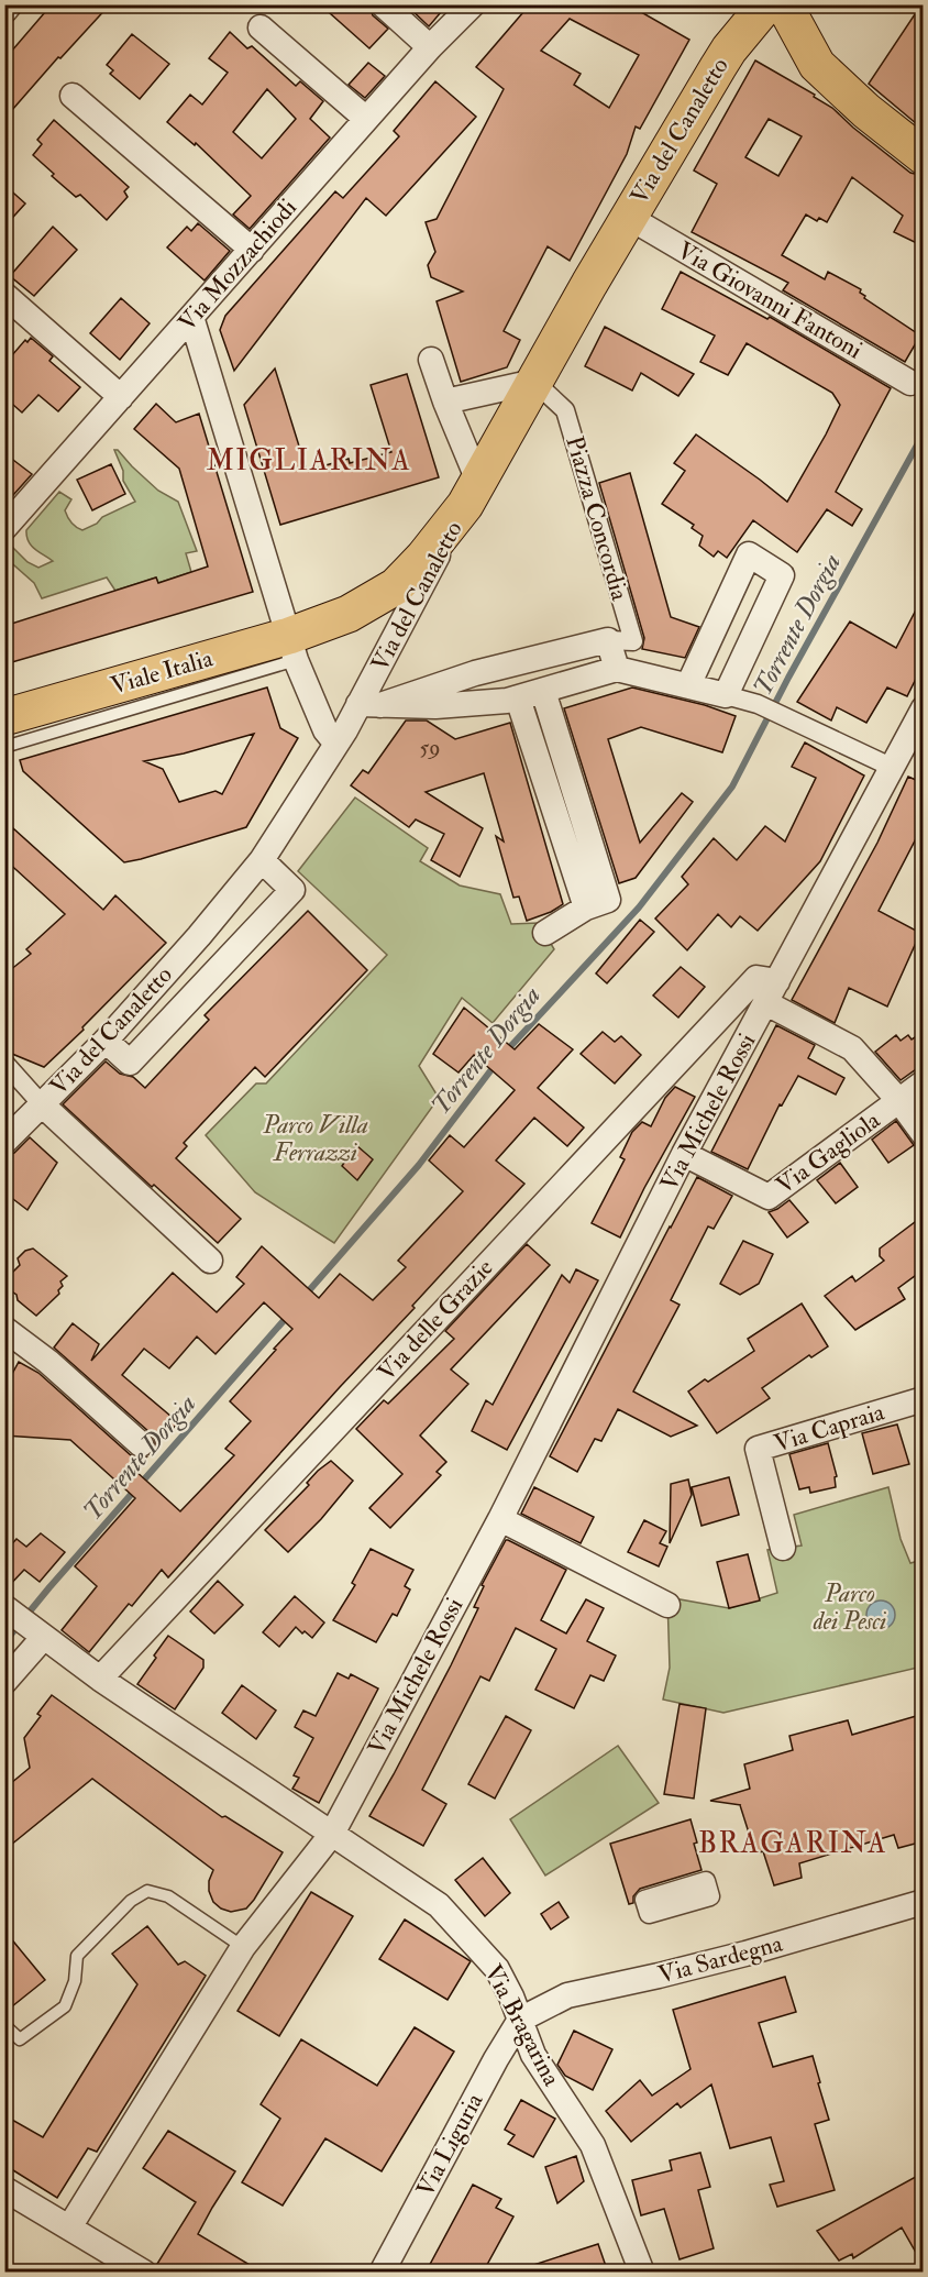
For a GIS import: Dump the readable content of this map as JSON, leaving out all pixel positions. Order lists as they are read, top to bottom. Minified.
{"streets":{"main road":["Via del Canaletto","Viale Italia"],"street":["Via Mozzachiodi","Via Giovanni Fantoni","Piazza Concordia","Via Michele Rossi","Via Gagliola","Via delle Grazie","Via Capraia","Via Sardegna","Via Bragarina","Via Liguria"]},"crossings":[["Via del Canaletto","Via Giovanni Fantoni"],["Via del Canaletto","Piazza Concordia"],["Via Michele Rossi","Via Gagliola"],["Via Michele Rossi","Via delle Grazie"],["Via Michele Rossi","Via Bragarina"],["Via Gagliola","Via delle Grazie"],["Via delle Grazie","Via Bragarina"],["Via Sardegna","Via Bragarina"],["Via Sardegna","Via Liguria"],["Via Bragarina","Via Liguria"]],"districts":["MIGLIARINA","BRAGARINA"],"water":["Torrente Dorgia"],"parks":["Parco Villa Ferrazzi","Parco dei Pesci"],"house_numbers":["59"]}
